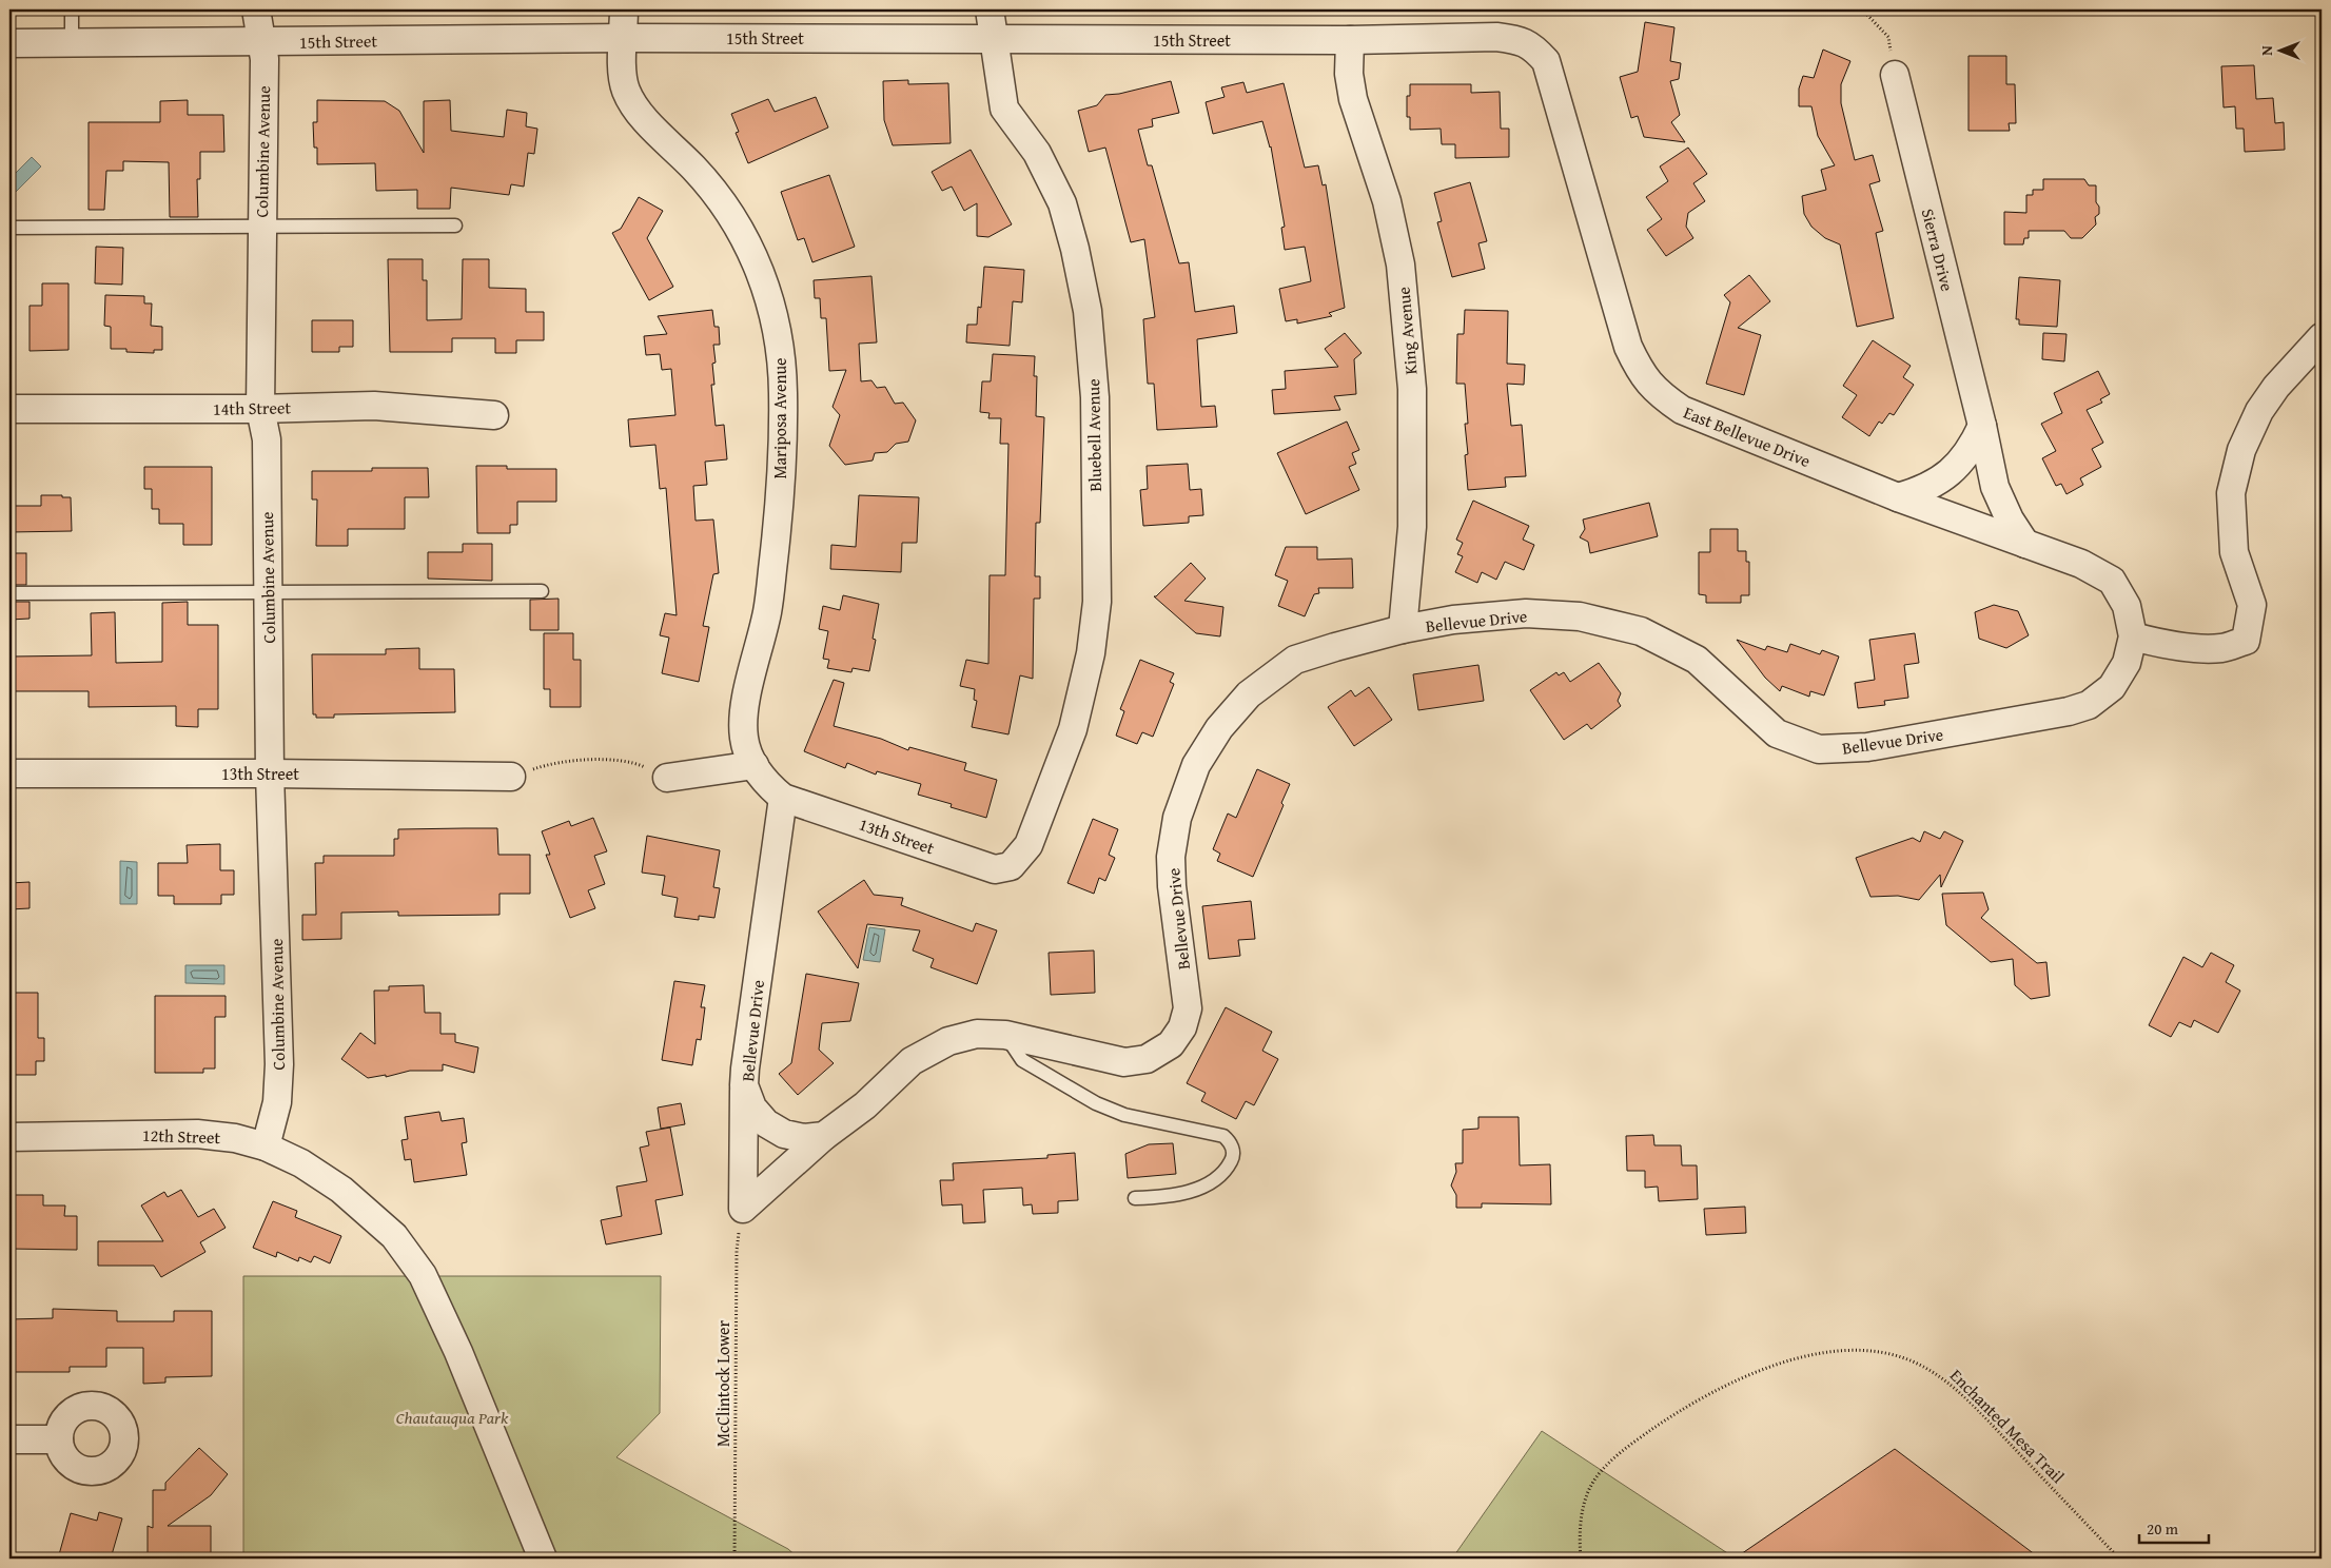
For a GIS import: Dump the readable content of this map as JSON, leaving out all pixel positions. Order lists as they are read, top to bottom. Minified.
{"streets":{"street":["15th Street","Columbine Avenue","Sierra Drive","King Avenue","14th Street","Mariposa Avenue","Bluebell Avenue","East Bellevue Drive","Bellevue Drive","13th Street","12th Street"],"path":["McClintock Lower","Enchanted Mesa Trail"]},"crossings":[["15th Street","Columbine Avenue"],["15th Street","King Avenue"],["15th Street","Mariposa Avenue"],["15th Street","Bluebell Avenue"],["15th Street","East Bellevue Drive"],["Columbine Avenue","14th Street"],["Columbine Avenue","13th Street"],["Columbine Avenue","12th Street"],["Sierra Drive","East Bellevue Drive"],["King Avenue","Bellevue Drive"],["Mariposa Avenue","Bellevue Drive"],["Mariposa Avenue","13th Street"],["Bluebell Avenue","13th Street"],["East Bellevue Drive","Bellevue Drive"],["Bellevue Drive","13th Street"]],"parks":["Chautauqua Park"],"scale_bar":"20 m","north":"left"}
